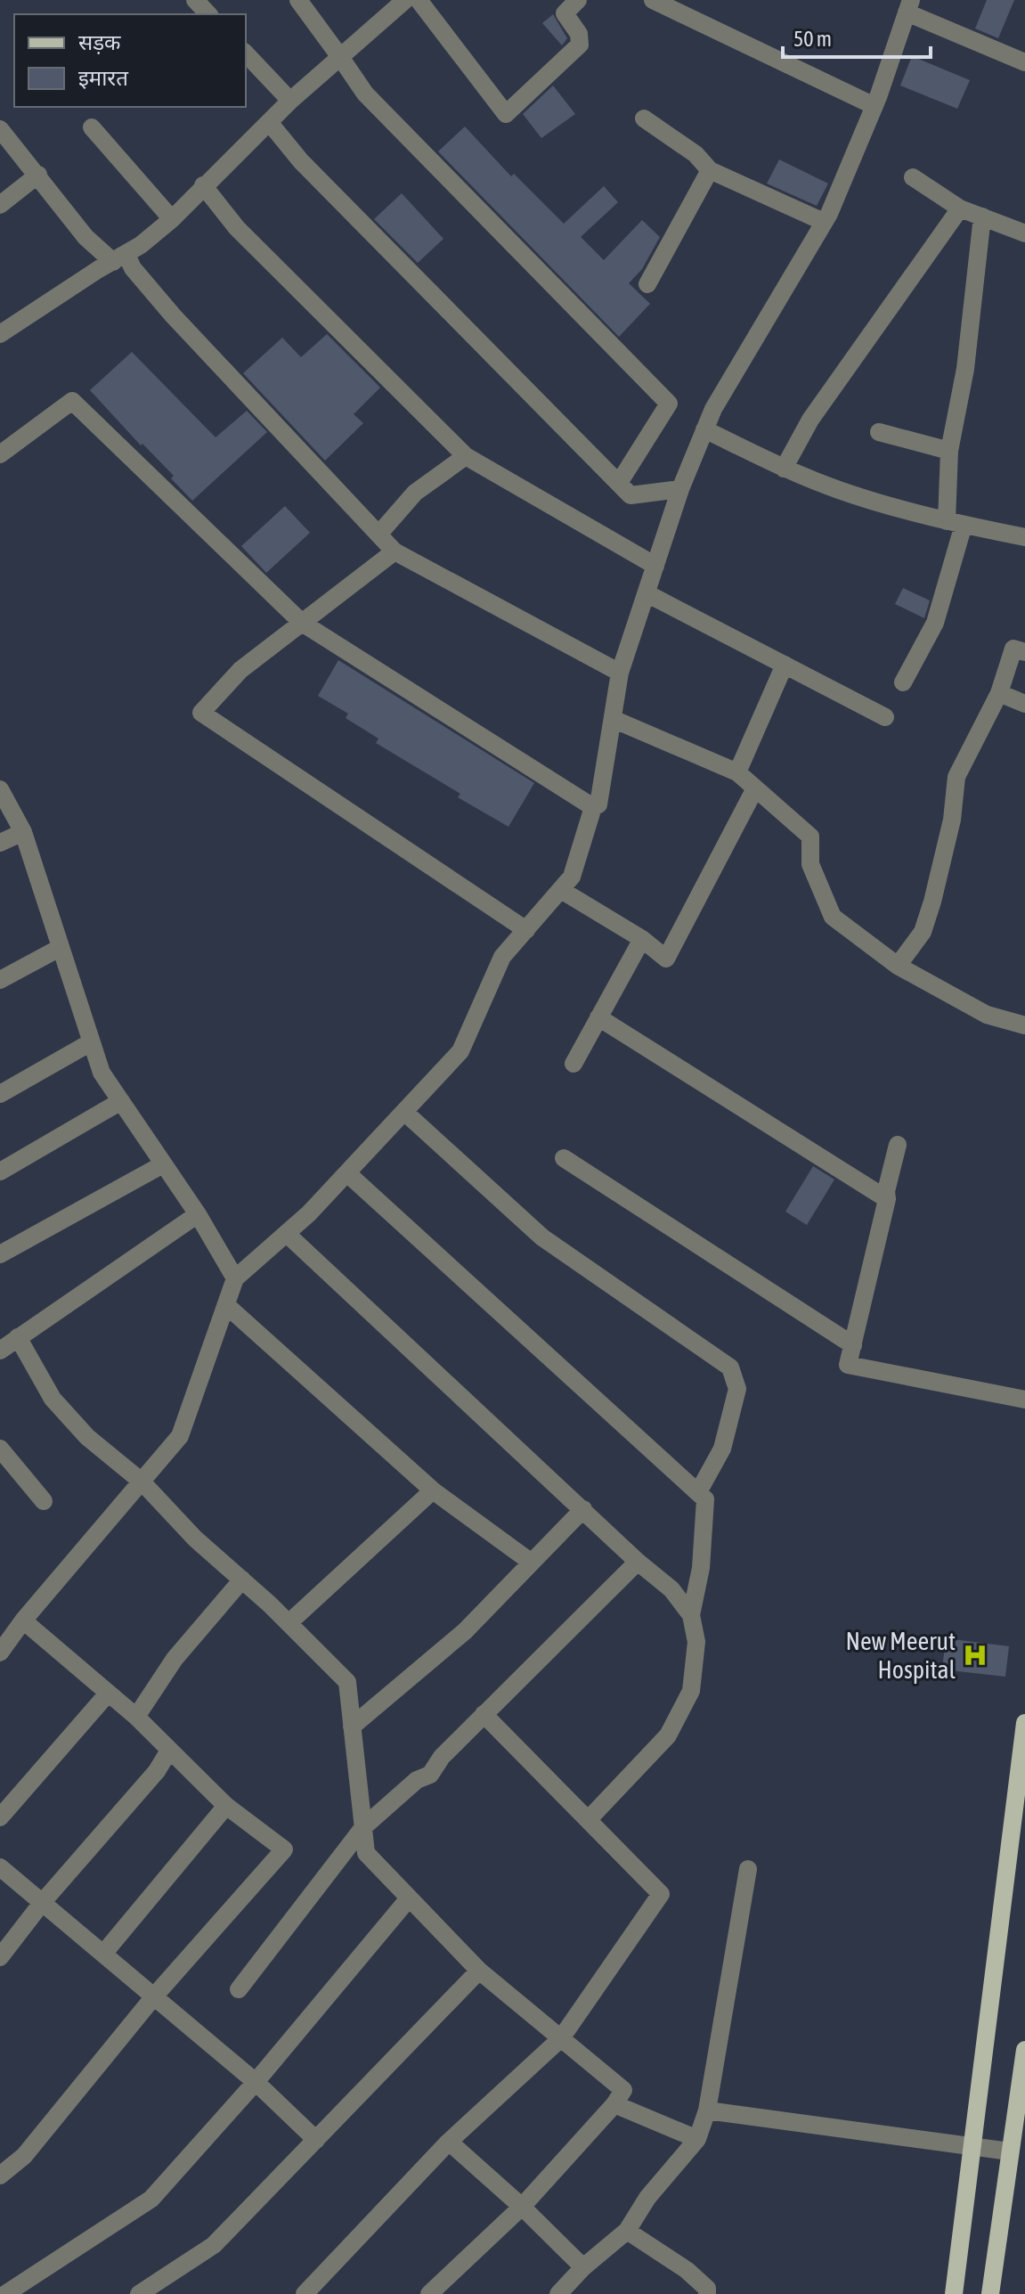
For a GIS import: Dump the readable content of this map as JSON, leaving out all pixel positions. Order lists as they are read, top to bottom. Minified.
{"places":{"hospital":["New Meerut Hospital"]},"legend":["सड़क","इमारत"],"scale_bar":"50 m"}
